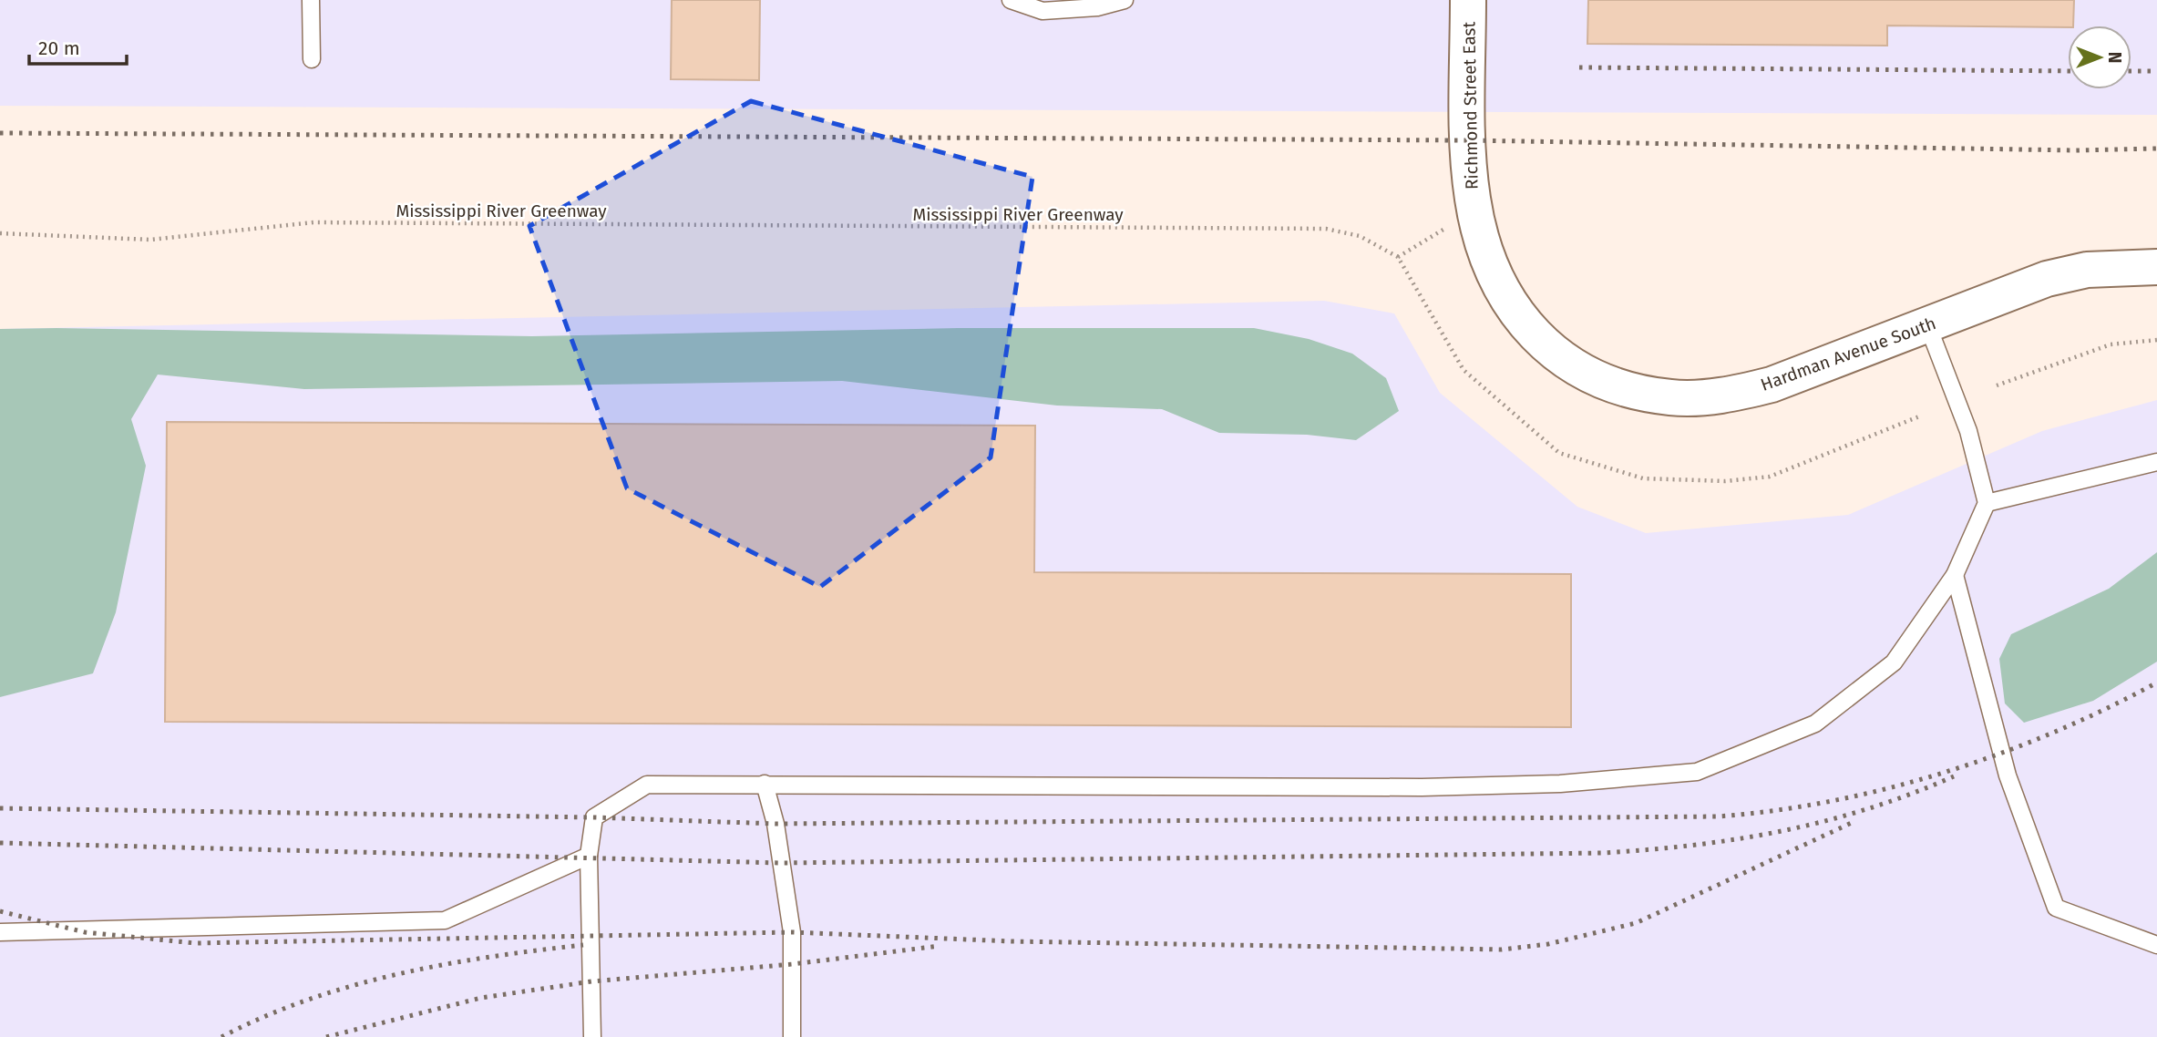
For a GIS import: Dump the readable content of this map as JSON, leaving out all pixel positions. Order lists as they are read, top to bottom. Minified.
{"streets":{"street":["Richmond Street East","Hardman Avenue South"],"path":["Mississippi River Greenway"]},"crossings":[["Richmond Street East","Hardman Avenue South"]],"scale_bar":"20 m","north":"right"}
